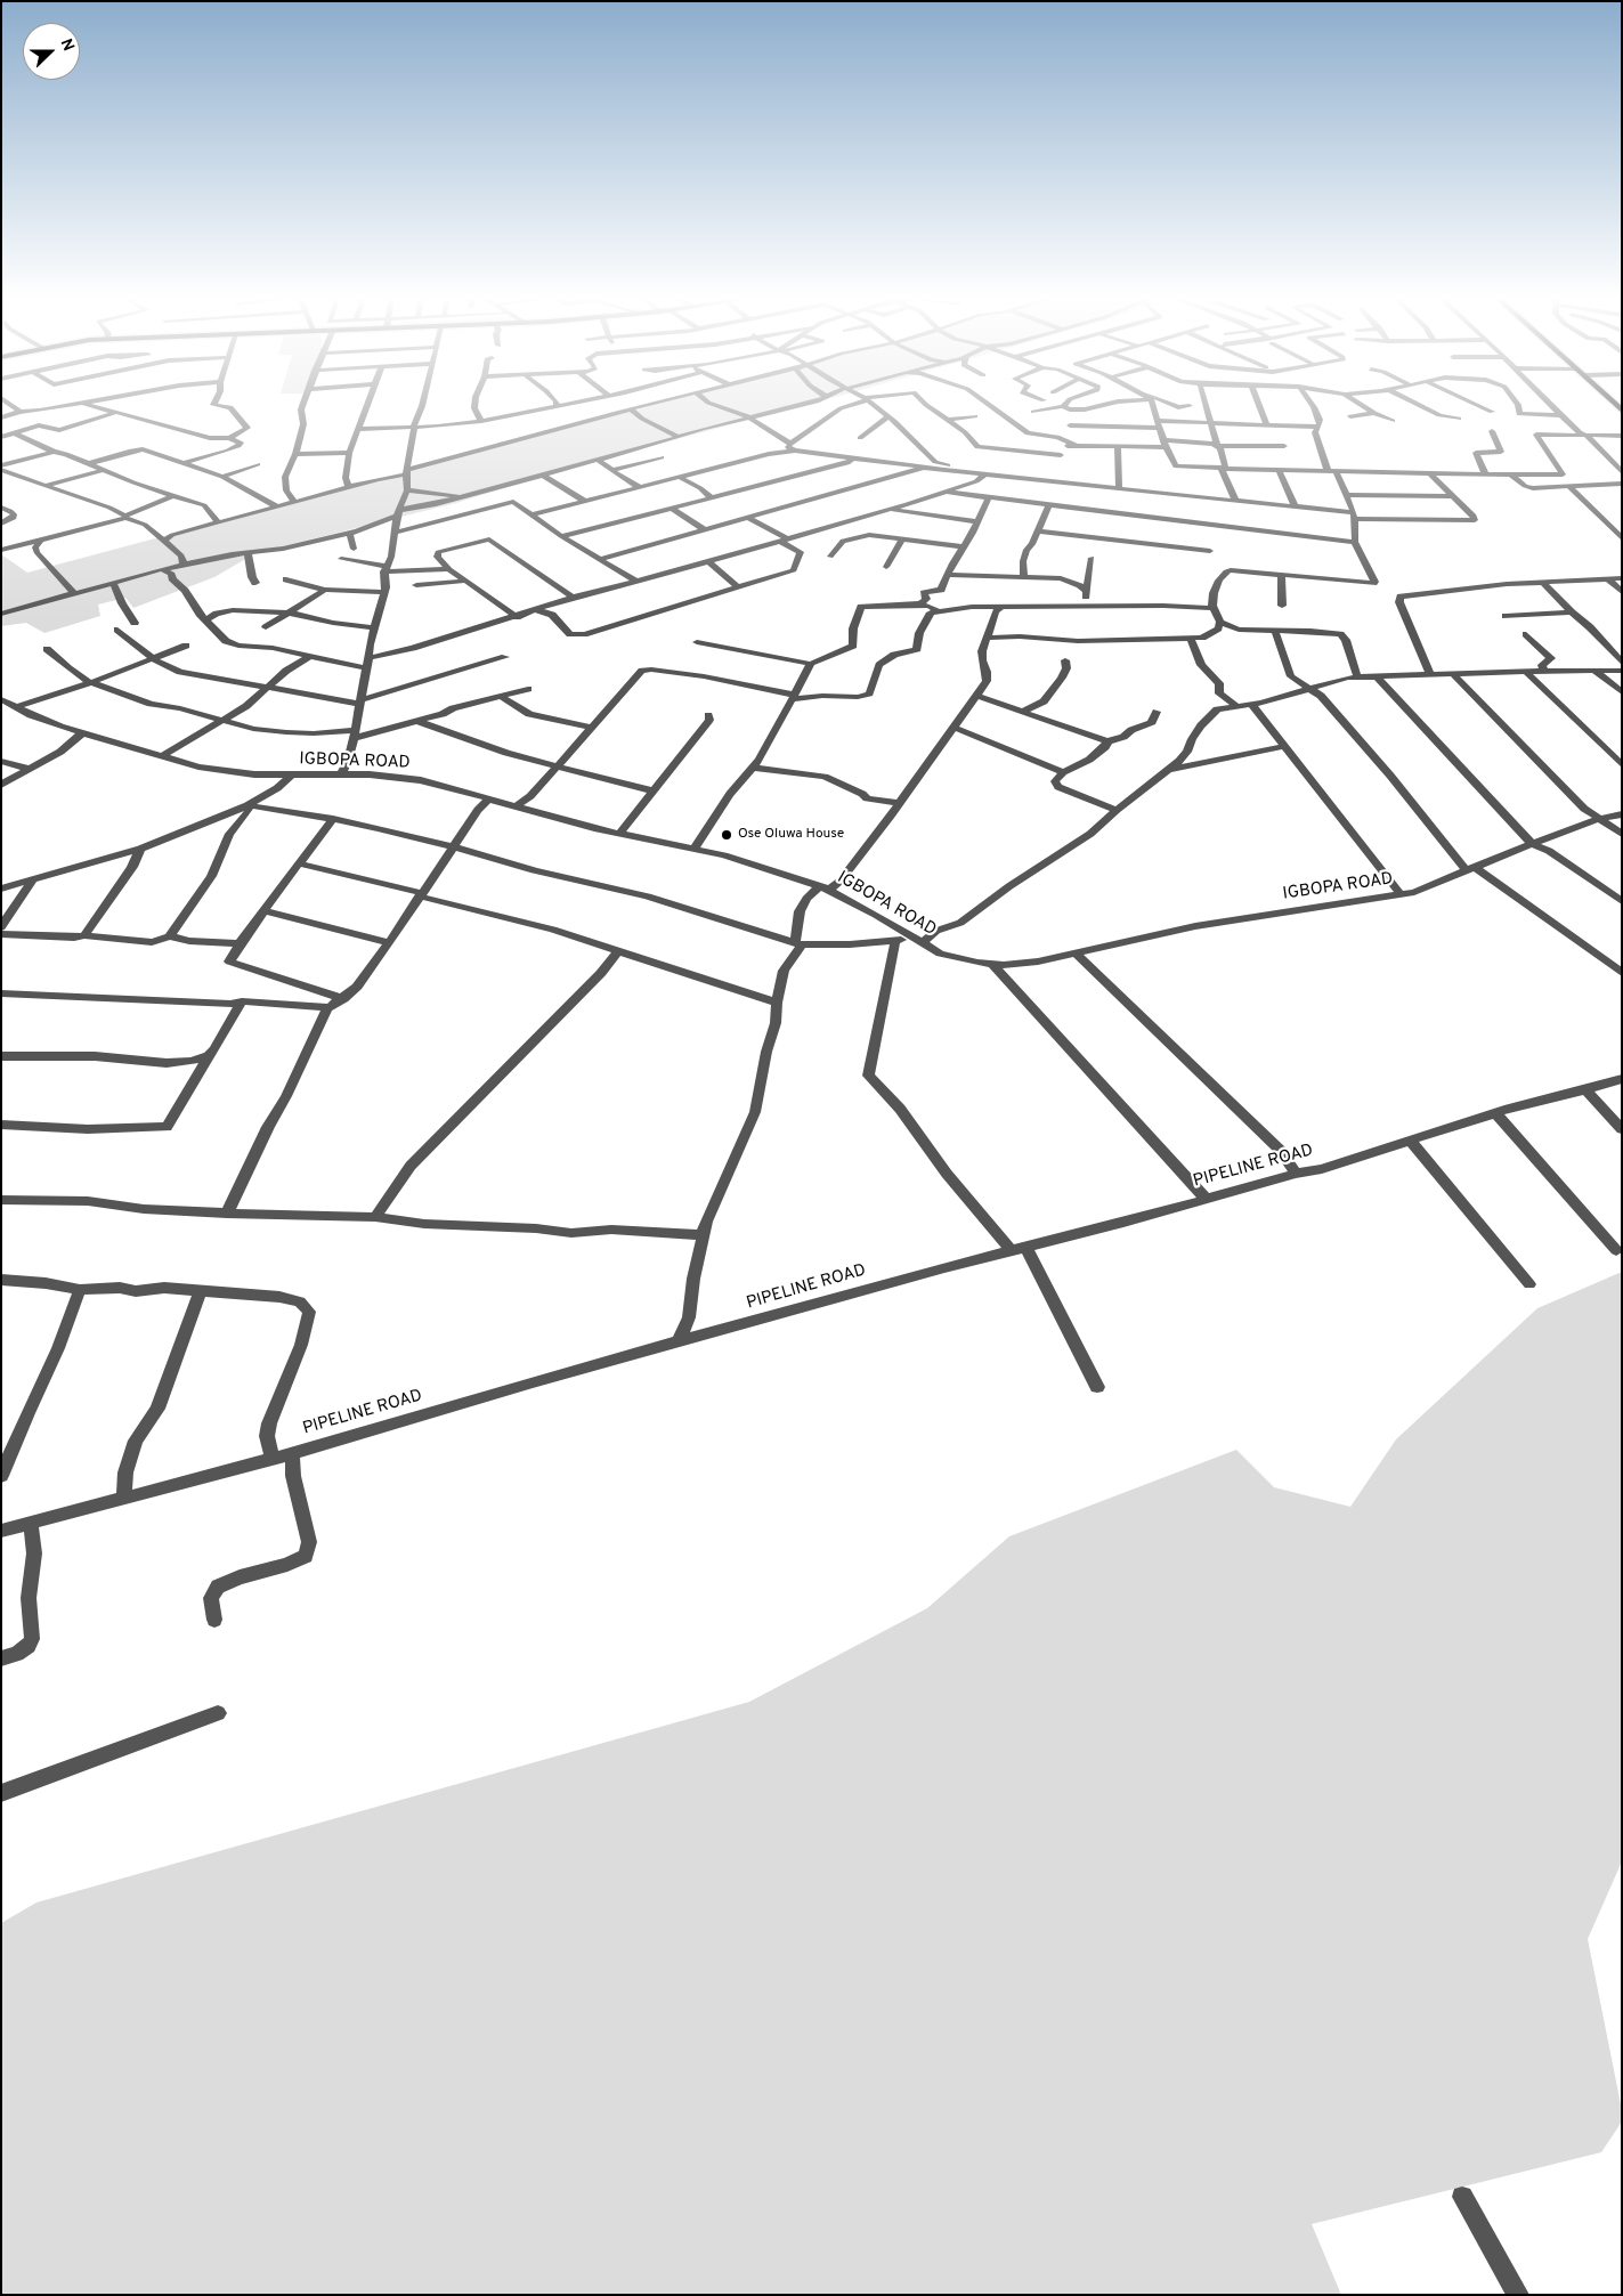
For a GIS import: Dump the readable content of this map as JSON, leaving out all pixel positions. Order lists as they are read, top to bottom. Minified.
{"streets":{"street":["IGBOPA ROAD","PIPELINE ROAD"]},"places":["Ose Oluwa House"],"north":"right"}
